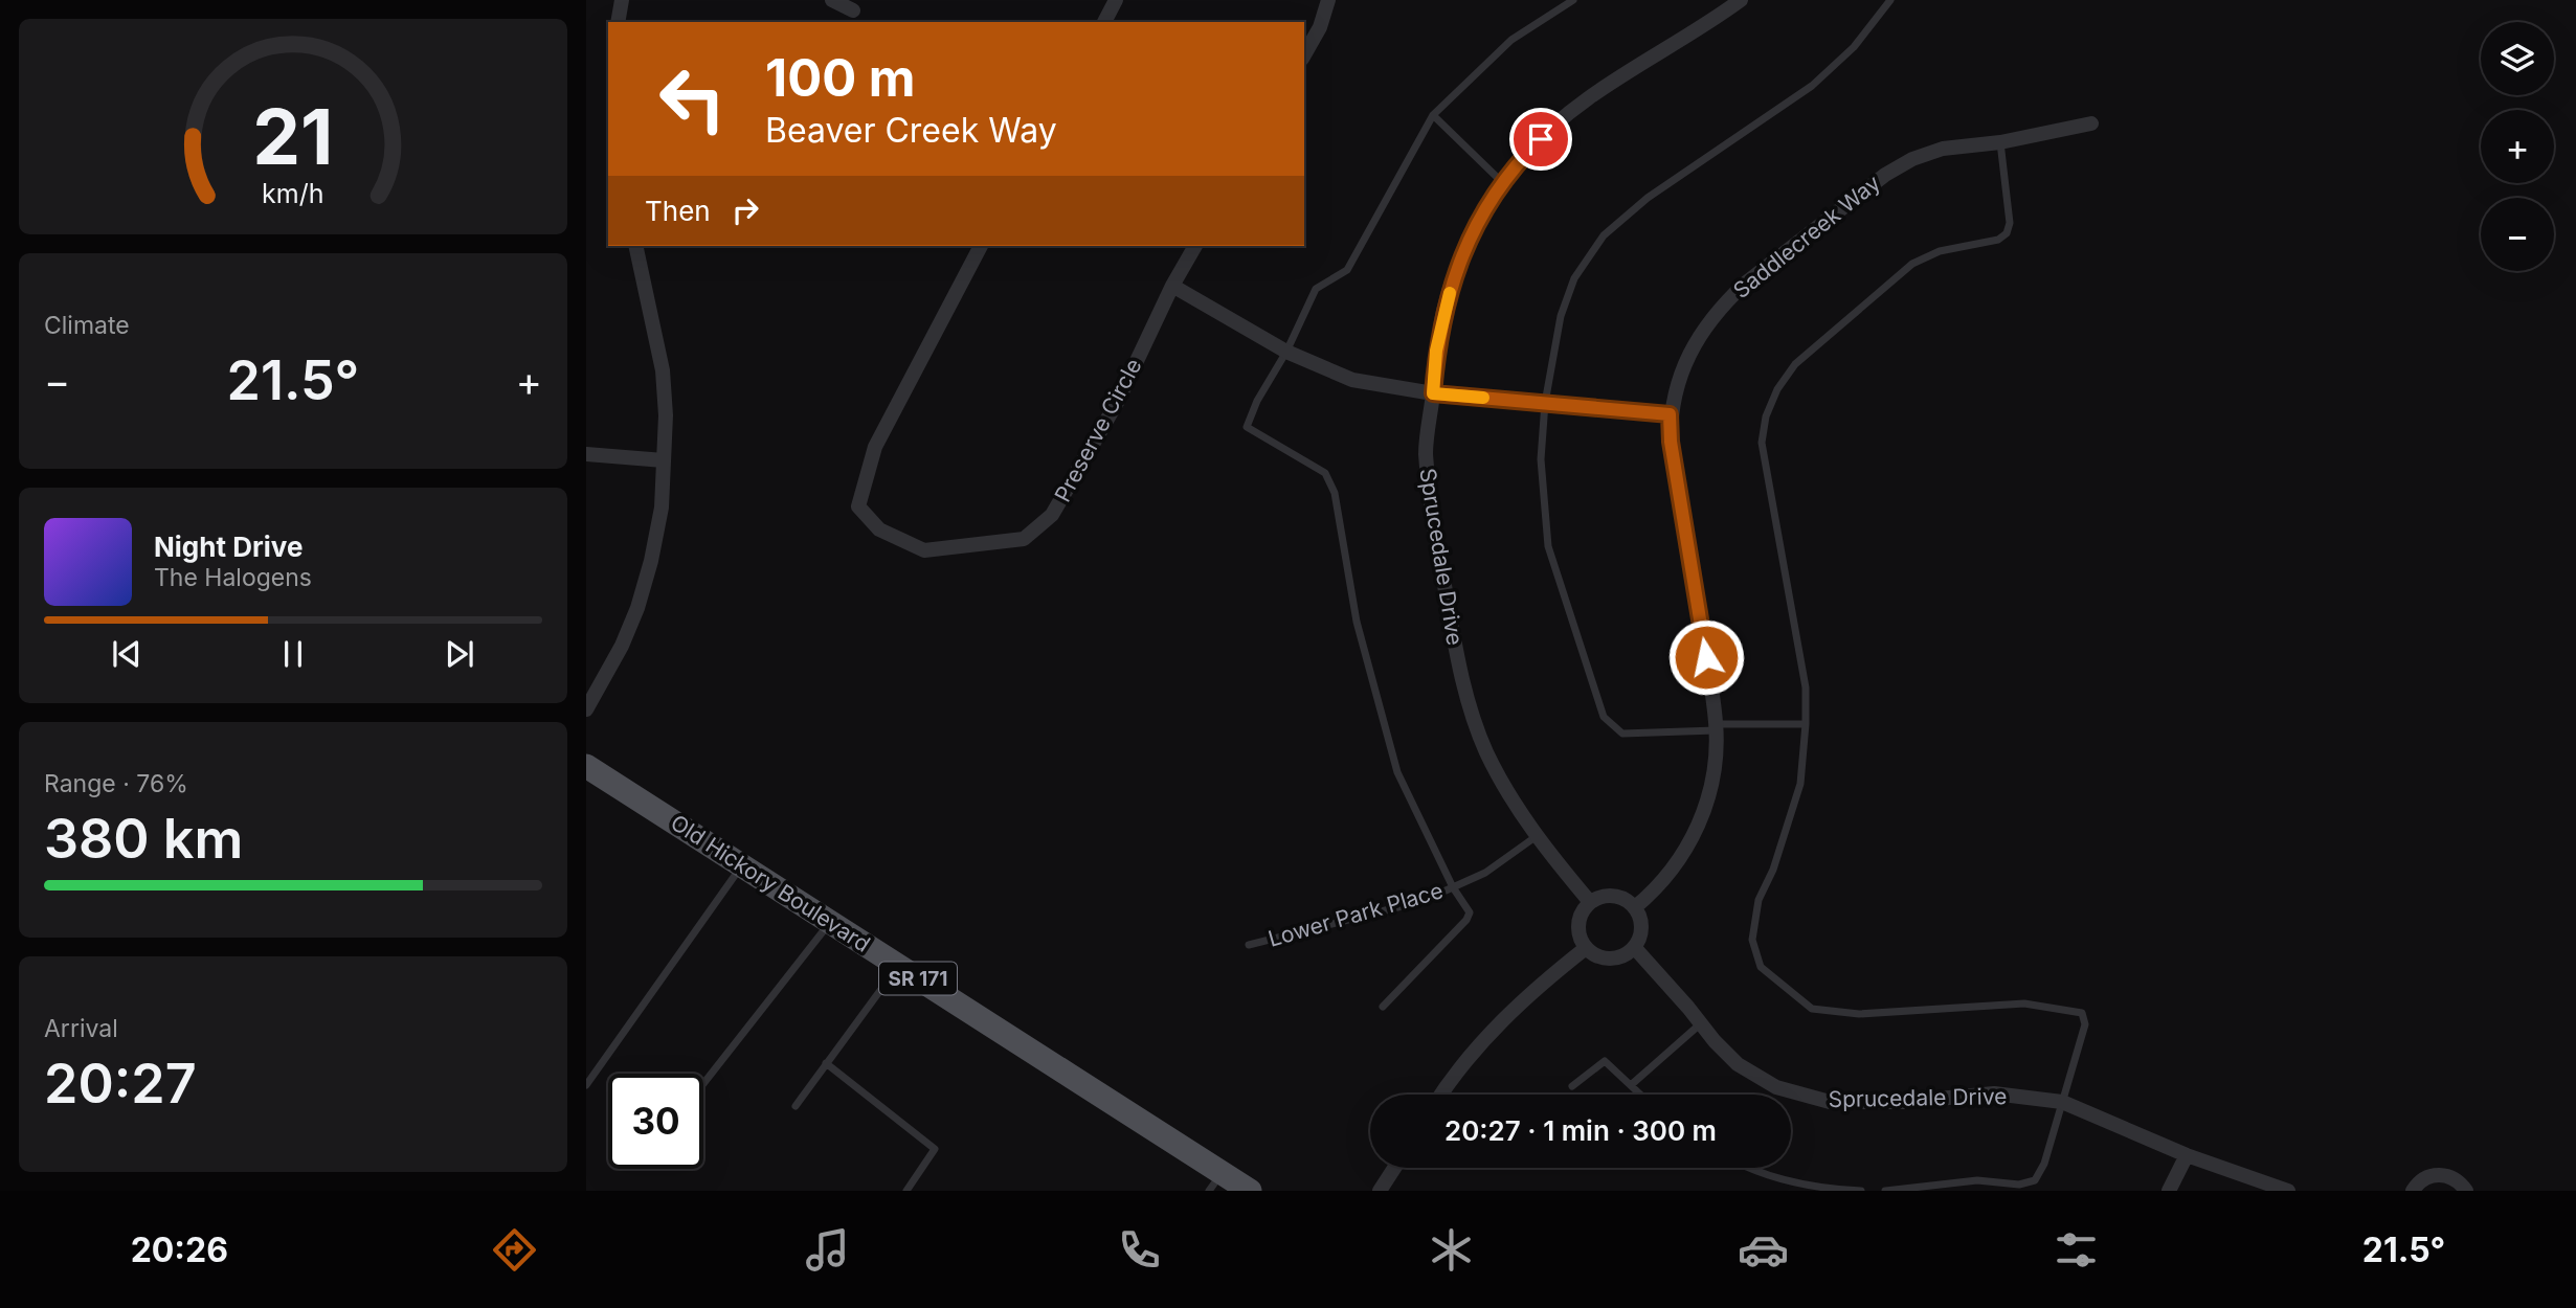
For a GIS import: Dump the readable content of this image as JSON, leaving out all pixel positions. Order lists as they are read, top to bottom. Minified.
{"streets":{"main road":["Old Hickory Boulevard","SR 171"],"street":["Saddlecreek Way","Preserve Circle","Sprucedale Drive"],"lane":["Lower Park Place"]},"crossings":[["Saddlecreek Way","Sprucedale Drive"],["Sprucedale Drive","Lower Park Place"]],"page":{"map_buttons":["+","−"],"turn":["100 m","Beaver Creek Way"],"then":"Then","tile":["Climate",["Range · 76%","380 km"],["Arrival","20:27"]],"heat":["−","21.5°","+"],"song":["Night Drive","The Halogens"],"limit":"30","trip":"20:27 · 1 min · 300 m","tabs":["20:26","21.5°"],"gauge":["21","km/h"]}}
